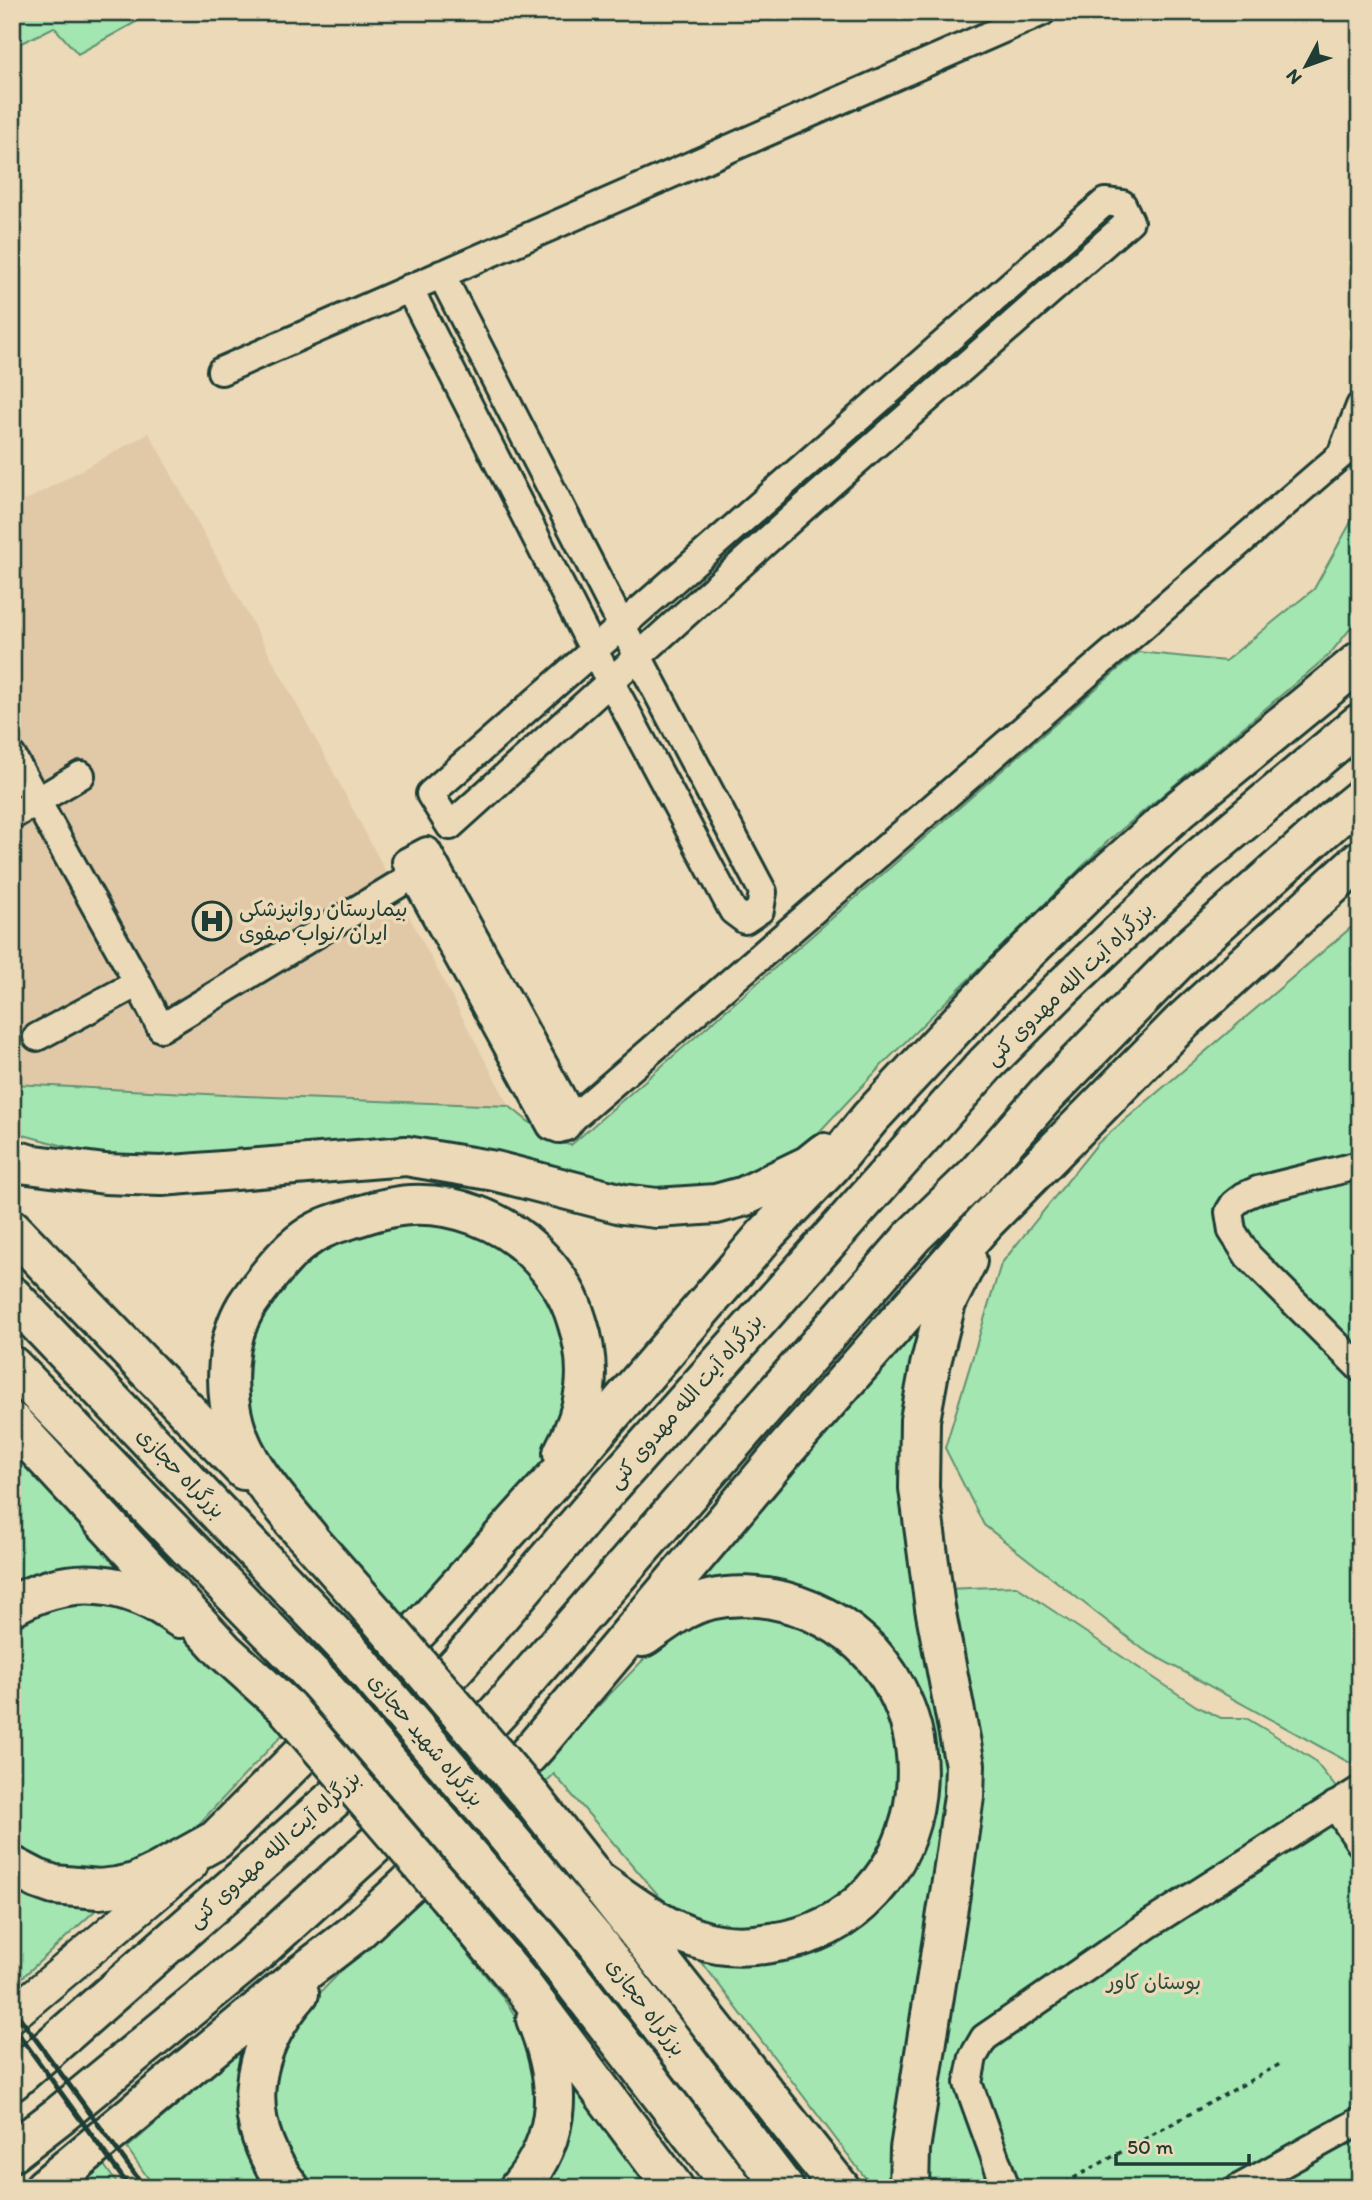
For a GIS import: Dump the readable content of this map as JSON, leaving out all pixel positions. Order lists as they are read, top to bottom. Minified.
{"streets":{"highway":["بزرگراه آیت الله مهدوی کنی","بزرگراه حجازی","بزرگراه شهید حجازی"]},"crossings":[["بزرگراه حجازی","بزرگراه شهید حجازی"]],"parks":["بوستان کاور"],"places":{"hospital":["بیمارستان روانپزشکی ایران /نواب صفوی"]},"scale_bar":"50 m","north":"bottom left"}
